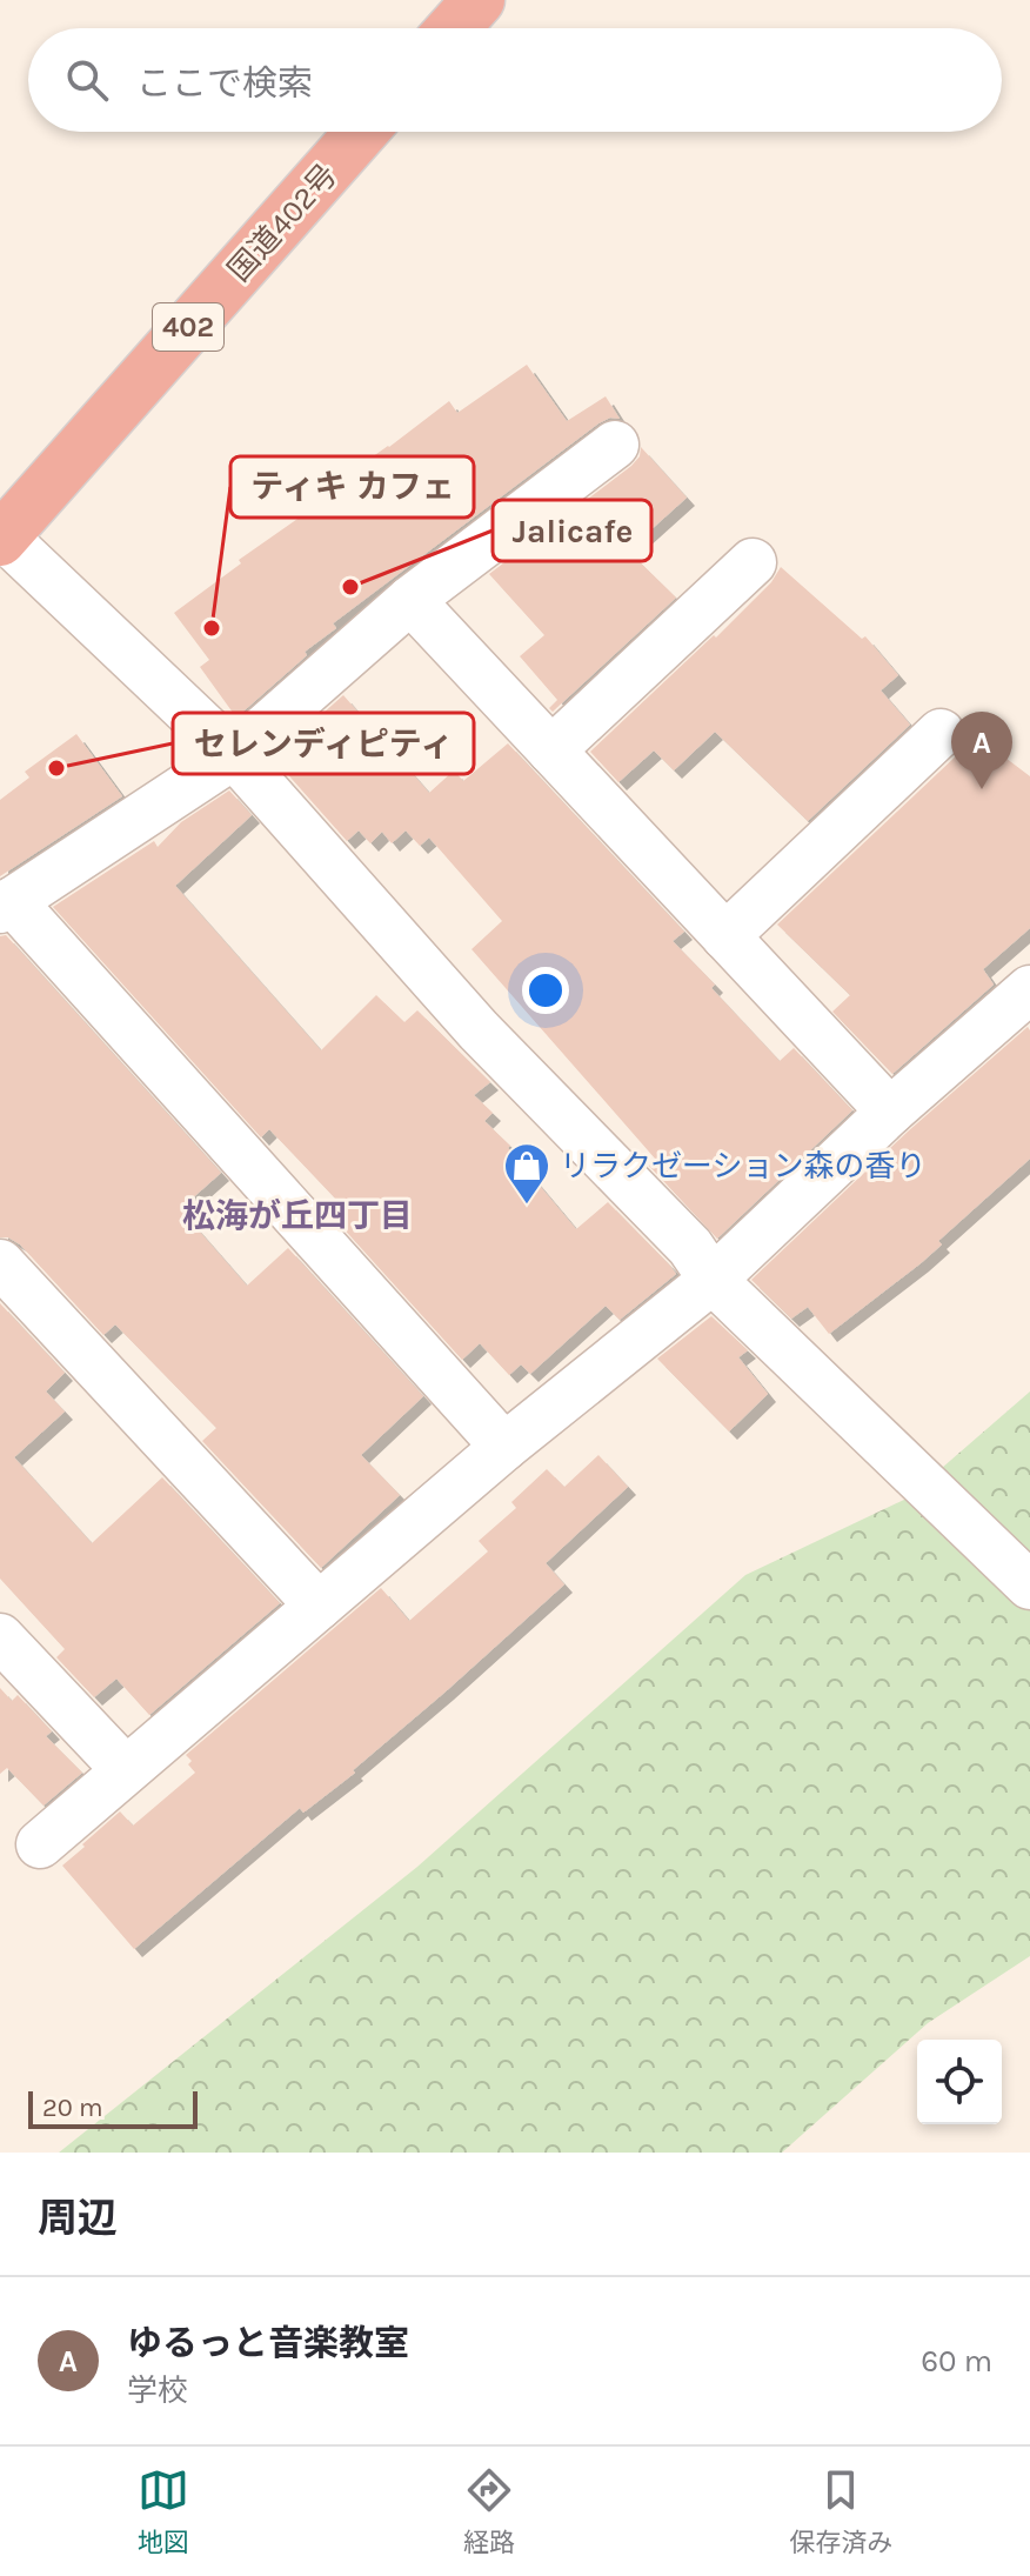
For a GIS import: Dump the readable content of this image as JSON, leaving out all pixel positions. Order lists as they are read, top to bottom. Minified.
{"streets":{"highway":["国道402号","402"]},"districts":["松海が丘四丁目"],"places":{"other":["Jalicafe","ティキ カフェ","セレンディピティ"],"shop":["リラクゼーション森の香り"]},"scale_bar":"20 m","page":{"search":"ここで検索","pins":"A","scale":"20 m","heading":"周辺","list":[{"mark":"A","name":"ゆるっと音楽教室","note":"学校","value":"60 m"}],"nav":["地図","経路","保存済み"]}}
